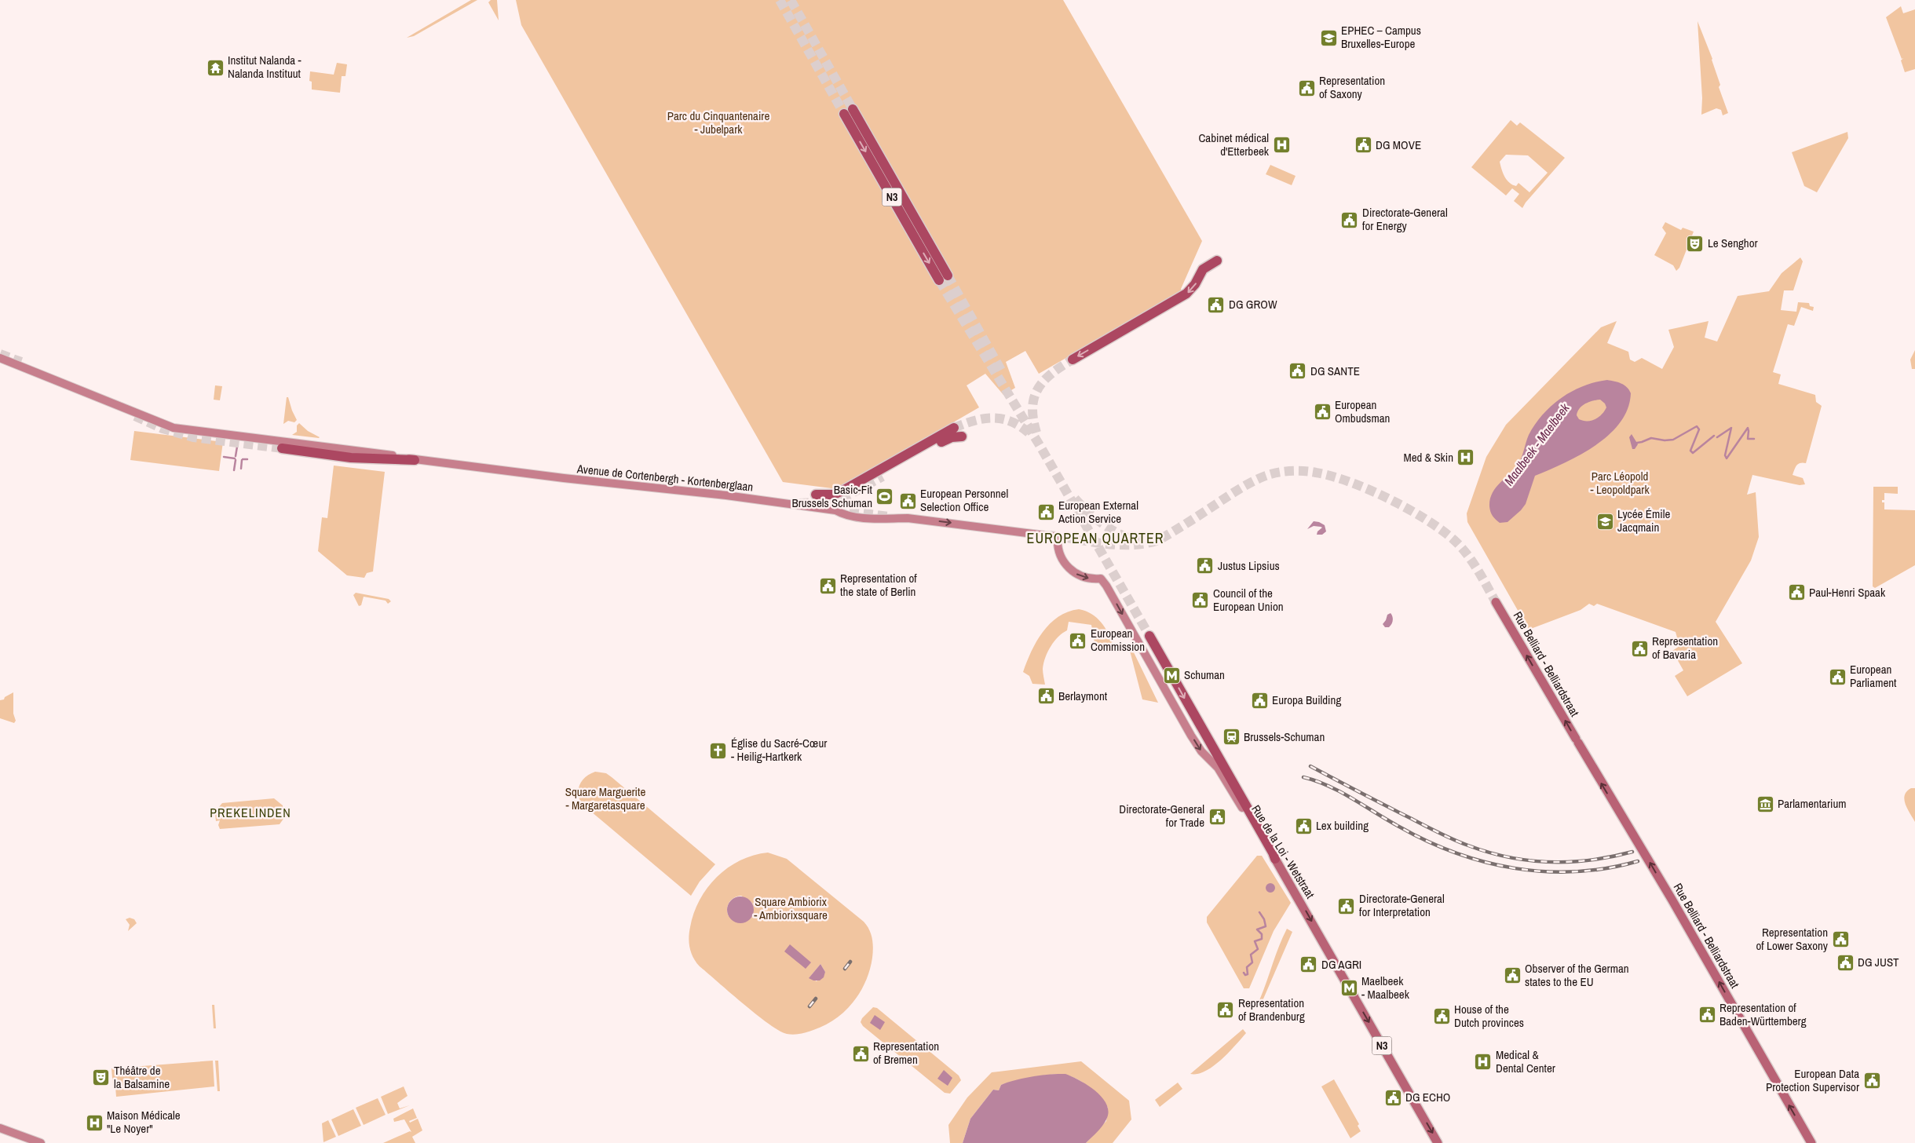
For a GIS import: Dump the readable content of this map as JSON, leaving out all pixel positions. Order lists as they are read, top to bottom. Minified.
{"streets":{"highway":["N3"],"main road":["Avenue de Cortenbergh - Kortenberglaan","Rue Belliard - Belliardstraat","Rue de la Loi - Wetstraat"]},"crossings":[["Avenue de Cortenbergh - Kortenberglaan","Rue de la Loi - Wetstraat"]],"one_way":["Avenue de Cortenbergh - Kortenberglaan","Rue Belliard - Belliardstraat","Rue de la Loi - Wetstraat"],"districts":["EUROPEAN QUARTER","PREKELINDEN"],"water":["Maalbeek - Maelbeek"],"parks":["Parc du Cinquantenaire - Jubelpark","Parc Léopold - Leopoldpark","Square Marguerite - Margaretasquare","Square Ambiorix - Ambiorixsquare"],"places":{"school or university":["EPHEC – Campus Bruxelles-Europe","Lycée Émile Jacqmain"],"temple":["Institut Nalanda - Nalanda Instituut"],"public building":["Representation of Saxony","DG MOVE","Directorate-General for Energy","DG GROW","DG SANTE","European Ombudsman","European Personnel Selection Office","European External Action Service","Justus Lipsius","Representation of the state of Berlin","Paul-Henri Spaak","Council of the European Union","European Commission","Representation of Bavaria","European Parliament","Berlaymont","Europa Building","Directorate-General for Trade","Lex building","Directorate-General for Interpretation","Representation of Lower Saxony","DG JUST","DG AGRI","Observer of the German states to the EU","Representation of Brandenburg","Representation of Baden-Württemberg","House of the Dutch provinces","Representation of Bremen","European Data Protection Supervisor","DG ECHO"],"hospital":["Cabinet médical d'Etterbeek","Med & Skin","Medical & Dental Center","Maison Médicale \"Le Noyer\""],"theatre":["Le Senghor","Théâtre de la Balsamine"],"sports":["Basic-Fit Brussels Schuman"],"metro station":["Schuman","Maelbeek - Maalbeek"],"station":["Brussels-Schuman"],"church":["Église du Sacré-Cœur - Heilig-Hartkerk"],"museum":["Parlamentarium"]}}
